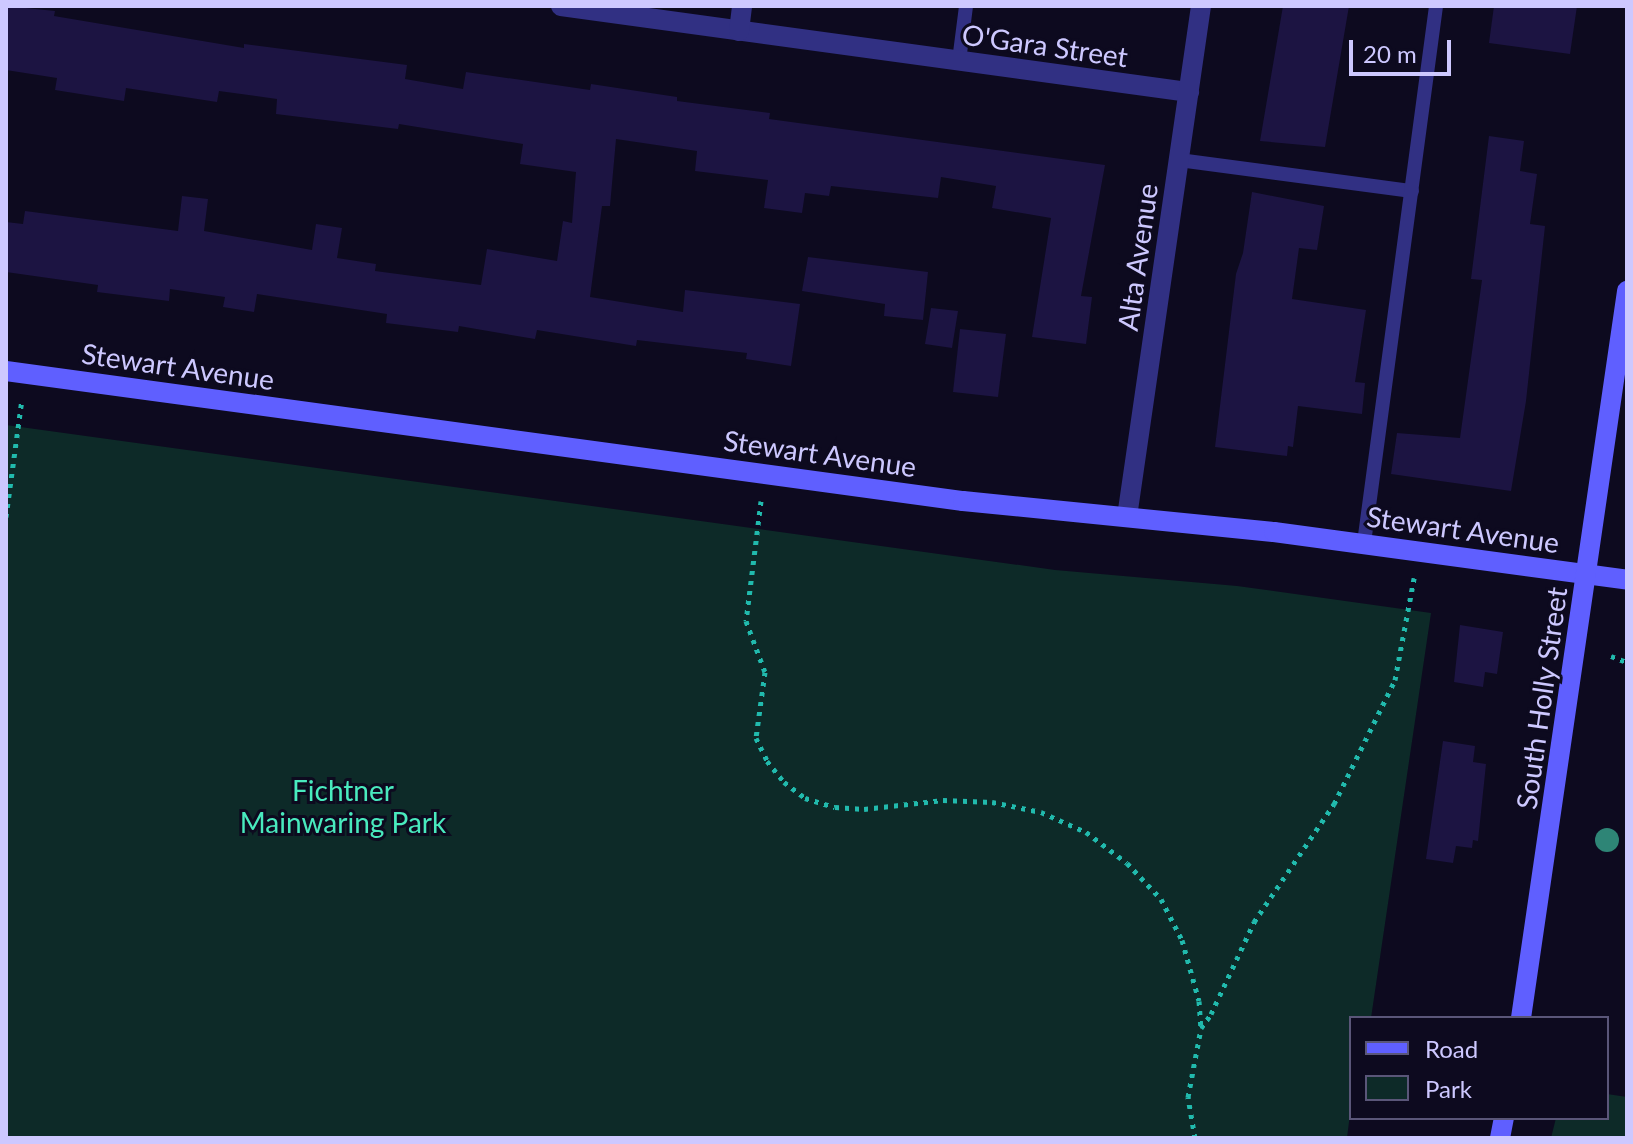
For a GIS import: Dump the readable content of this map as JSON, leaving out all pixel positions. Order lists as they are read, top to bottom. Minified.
{"streets":{"main road":["Stewart Avenue","South Holly Street"],"street":["O'Gara Street","Alta Avenue"]},"crossings":[["O'Gara Street","Alta Avenue"],["Alta Avenue","Stewart Avenue"],["Stewart Avenue","South Holly Street"]],"parks":["Fichtner Mainwaring Park"],"legend":["Road","Park"],"scale_bar":"20 m"}
